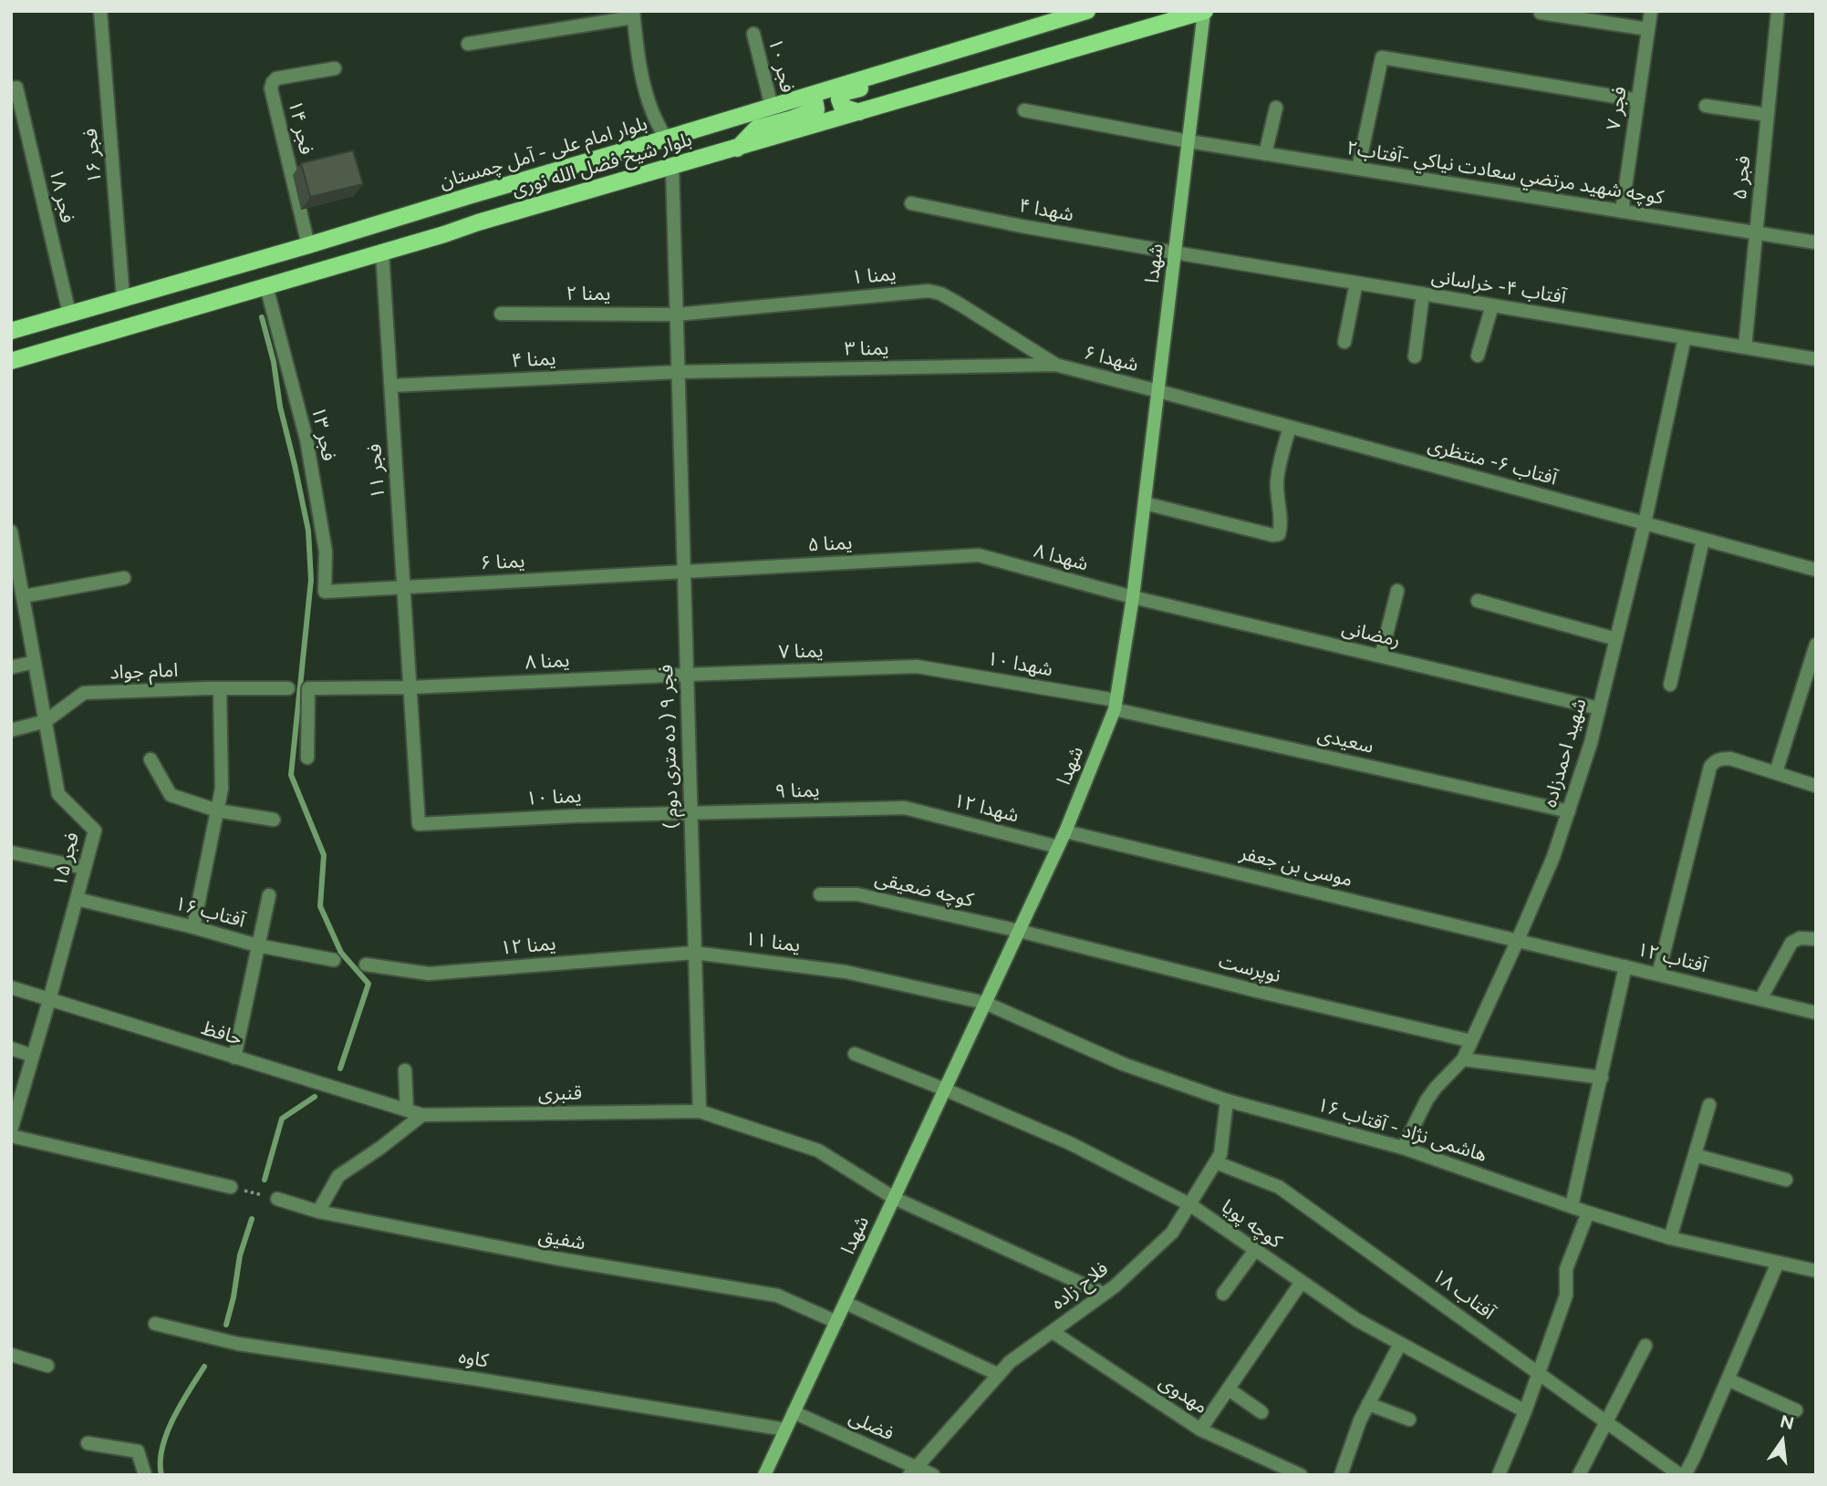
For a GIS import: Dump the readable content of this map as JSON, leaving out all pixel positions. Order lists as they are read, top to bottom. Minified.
{"streets":{"main road":["بلوار امام علی - آمل چمستان","بلوار شیخ فضل الله نوری","شهدا"],"street":["فجر ۱۰","فجر ۷","فجر ۱۴","فجر ۱۶","كوچه شهيد مرتضي سعادت نياكي -آفتاب۲","فجر ۵","فجر ۱۸","شهدا ۴","یمنا ۱","آفتاب ۴- خراسانی","یمنا ۲","یمنا ۳","شهدا ۶","یمنا ۴","فجر ۱۳","آفتاب ۶- منتظری","فجر ۱۱","یمنا ۵","شهدا ۸","یمنا ۶","رمضانی","یمنا ۷","یمنا ۸","شهدا ۱۰","امام جواد","سعیدی","فجر ۹ ( ده متری دوم )","شهید احمدزاده","یمنا ۹","یمنا ۱۰","شهدا ۱۲","فجر ۱۵","موسی بن جعفر","کوچه ضعیقی","آفتاب ۱۶","یمنا ۱۱","یمنا ۱۲","آفتاب ۱۲","نوپرست","حافظ","قنبری","هاشمی نژاد - آقتاب ۱۶","کوچه پویا","شفیق","فلاح زاده","آفتاب ۱۸","کاوه","مهدوی","فضلی"]},"crossings":[["فجر ۱۰","بلوار امام علی - آمل چمستان"],["فجر ۷","كوچه شهيد مرتضي سعادت نياكي -آفتاب۲"],["فجر ۱۴","بلوار امام علی - آمل چمستان"],["بلوار امام علی - آمل چمستان","فجر ۱۶"],["بلوار امام علی - آمل چمستان","فجر ۱۸"],["بلوار شیخ فضل الله نوری","شهدا"],["بلوار شیخ فضل الله نوری","فجر ۱۳"],["بلوار شیخ فضل الله نوری","فجر ۱۱"],["بلوار شیخ فضل الله نوری","فجر ۹ ( ده متری دوم )"],["كوچه شهيد مرتضي سعادت نياكي -آفتاب۲","فجر ۵"],["كوچه شهيد مرتضي سعادت نياكي -آفتاب۲","شهدا"],["فجر ۵","آفتاب ۴- خراسانی"],["شهدا ۴","شهدا"],["شهدا ۴","آفتاب ۴- خراسانی"],["شهدا","آفتاب ۴- خراسانی"],["شهدا","شهدا ۶"],["شهدا","آفتاب ۶- منتظری"],["شهدا","شهدا ۸"],["شهدا","رمضانی"],["شهدا","شهدا ۱۰"],["شهدا","سعیدی"],["شهدا","شهدا ۱۲"],["شهدا","موسی بن جعفر"],["شهدا","کوچه ضعیقی"],["شهدا","یمنا ۱۱"],["شهدا","نوپرست"],["شهدا","هاشمی نژاد - آقتاب ۱۶"],["شهدا","کوچه پویا"],["شهدا","شفیق"],["شهدا","کاوه"],["شهدا","فضلی"],["یمنا ۱","یمنا ۲"],["یمنا ۱","یمنا ۳"],["یمنا ۱","شهدا ۶"],["یمنا ۱","فجر ۹ ( ده متری دوم )"],["آفتاب ۴- خراسانی","شهید احمدزاده"],["یمنا ۲","فجر ۹ ( ده متری دوم )"],["یمنا ۳","شهدا ۶"],["یمنا ۳","یمنا ۴"],["یمنا ۳","فجر ۹ ( ده متری دوم )"],["شهدا ۶","آفتاب ۶- منتظری"],["یمنا ۴","فجر ۱۱"],["یمنا ۴","فجر ۹ ( ده متری دوم )"],["فجر ۱۳","یمنا ۶"],["آفتاب ۶- منتظری","شهید احمدزاده"],["فجر ۱۱","یمنا ۶"],["فجر ۱۱","یمنا ۸"],["فجر ۱۱","یمنا ۱۰"],["یمنا ۵","شهدا ۸"],["یمنا ۵","یمنا ۶"],["یمنا ۵","فجر ۹ ( ده متری دوم )"],["شهدا ۸","رمضانی"],["یمنا ۶","فجر ۹ ( ده متری دوم )"],["رمضانی","شهید احمدزاده"],["یمنا ۷","یمنا ۸"],["یمنا ۷","شهدا ۱۰"],["یمنا ۷","فجر ۹ ( ده متری دوم )"],["یمنا ۸","فجر ۹ ( ده متری دوم )"],["شهدا ۱۰","سعیدی"],["امام جواد","فجر ۱۵"],["سعیدی","شهید احمدزاده"],["فجر ۹ ( ده متری دوم )","یمنا ۹"],["فجر ۹ ( ده متری دوم )","یمنا ۱۰"],["فجر ۹ ( ده متری دوم )","یمنا ۱۱"],["فجر ۹ ( ده متری دوم )","یمنا ۱۲"],["فجر ۹ ( ده متری دوم )","قنبری"],["شهید احمدزاده","موسی بن جعفر"],["شهید احمدزاده","آفتاب ۱۲"],["شهید احمدزاده","نوپرست"],["شهید احمدزاده","هاشمی نژاد - آقتاب ۱۶"],["یمنا ۹","یمنا ۱۰"],["یمنا ۹","شهدا ۱۲"],["فجر ۱۵","آفتاب ۱۶"],["فجر ۱۵","حافظ"],["موسی بن جعفر","آفتاب ۱۲"],["کوچه ضعیقی","نوپرست"],["یمنا ۱۱","یمنا ۱۲"],["یمنا ۱۱","هاشمی نژاد - آقتاب ۱۶"],["حافظ","قنبری"],["هاشمی نژاد - آقتاب ۱۶","فلاح زاده"],["کوچه پویا","فلاح زاده"],["فلاح زاده","آفتاب ۱۸"],["فلاح زاده","مهدوی"],["فلاح زاده","فضلی"]],"north":"top"}
